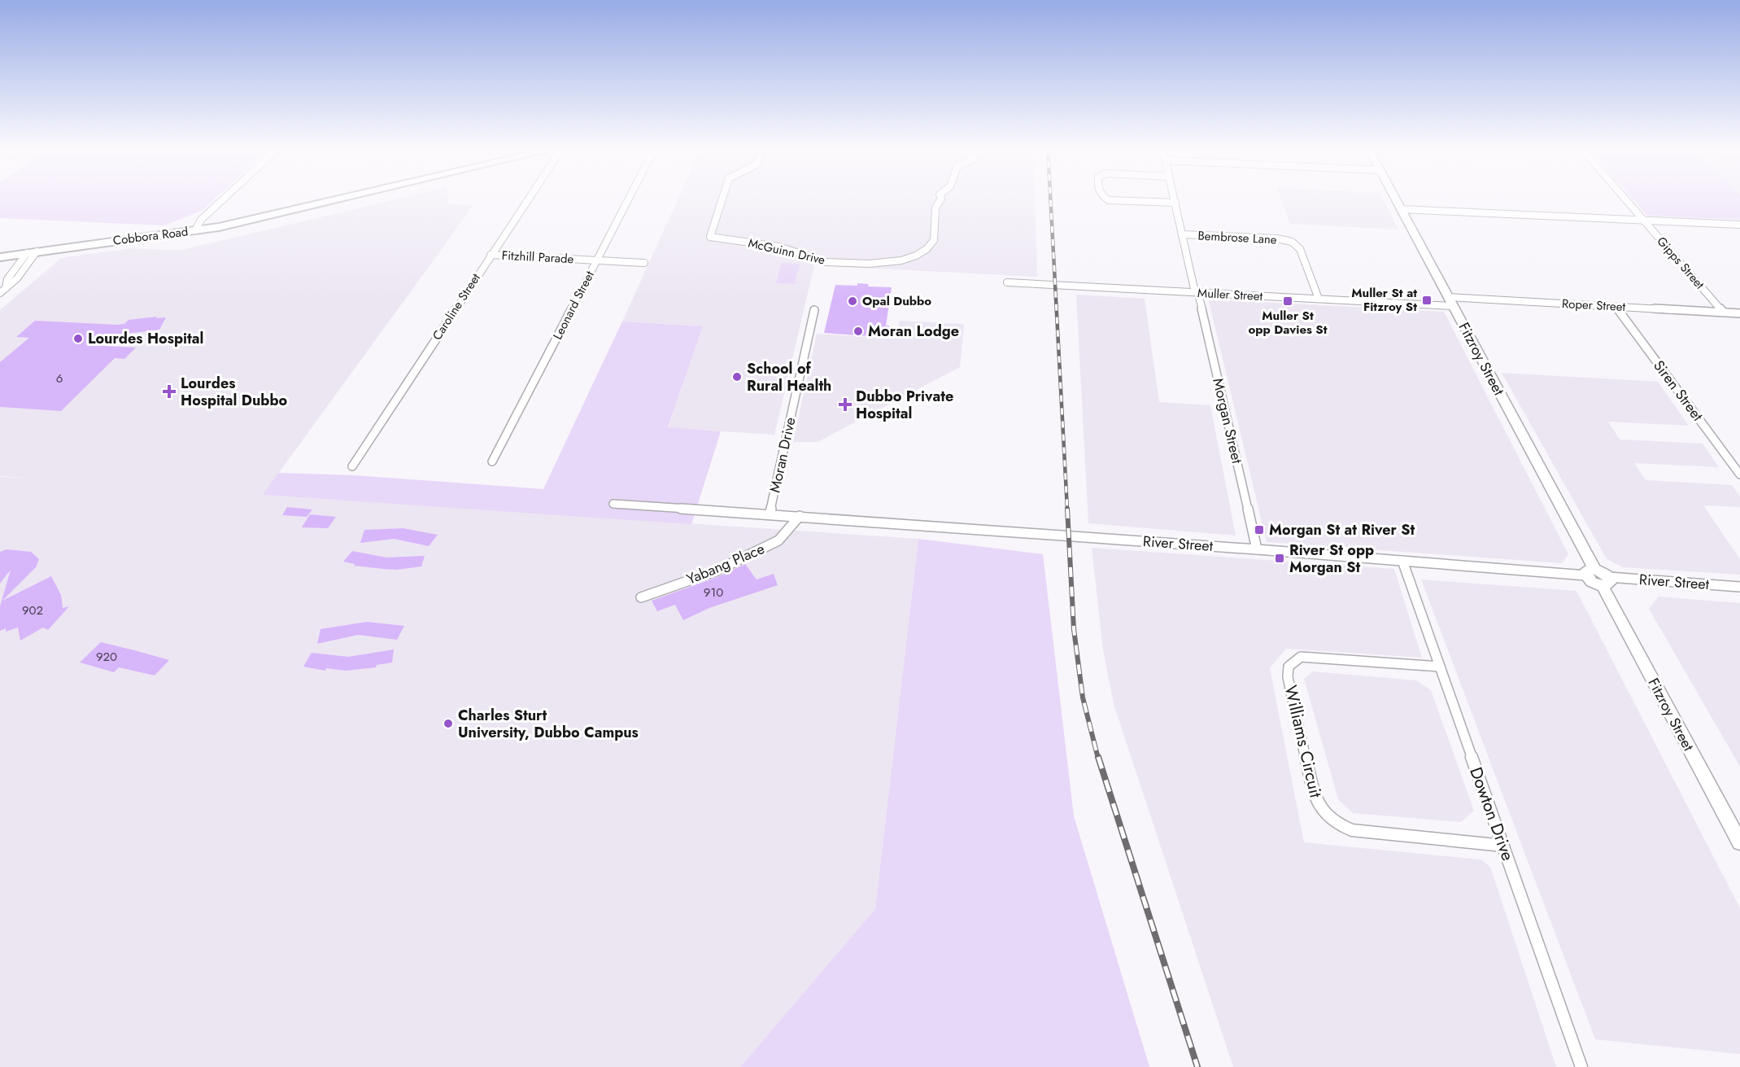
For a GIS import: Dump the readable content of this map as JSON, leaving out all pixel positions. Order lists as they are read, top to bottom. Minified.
{"streets":{"main road":["Cobbora Road"],"street":["Bembrose Lane","McGuinn Drive","Fitzhill Parade","Gipps Street","Muller Street","Leonard Street","Roper Street","Caroline Street","Fitzroy Street","Siren Street","Morgan Street","Moran Drive","River Street","Yabang Place","Williams Circuit","Dowton Drive"]},"crossings":[["Bembrose Lane","Muller Street"],["Bembrose Lane","Morgan Street"],["Fitzhill Parade","Leonard Street"],["Fitzhill Parade","Caroline Street"],["Gipps Street","Roper Street"],["Muller Street","Roper Street"],["Muller Street","Fitzroy Street"],["Muller Street","Morgan Street"],["Roper Street","Fitzroy Street"],["Roper Street","Siren Street"],["Fitzroy Street","River Street"],["Morgan Street","River Street"],["Moran Drive","River Street"],["River Street","Yabang Place"],["River Street","Dowton Drive"],["Williams Circuit","Dowton Drive"]],"places":{"transit":["Muller St at Fitzroy St","Muller St opp Davies St","Morgan St at River St","River St opp Morgan St"],"other":["Opal Dubbo","Moran Lodge","Lourdes Hospital","School of Rural Health","Charles Sturt University, Dubbo Campus"],"health":["Lourdes Hospital Dubbo","Dubbo Private Hospital"]},"house_numbers":["6","910","902","920"]}
